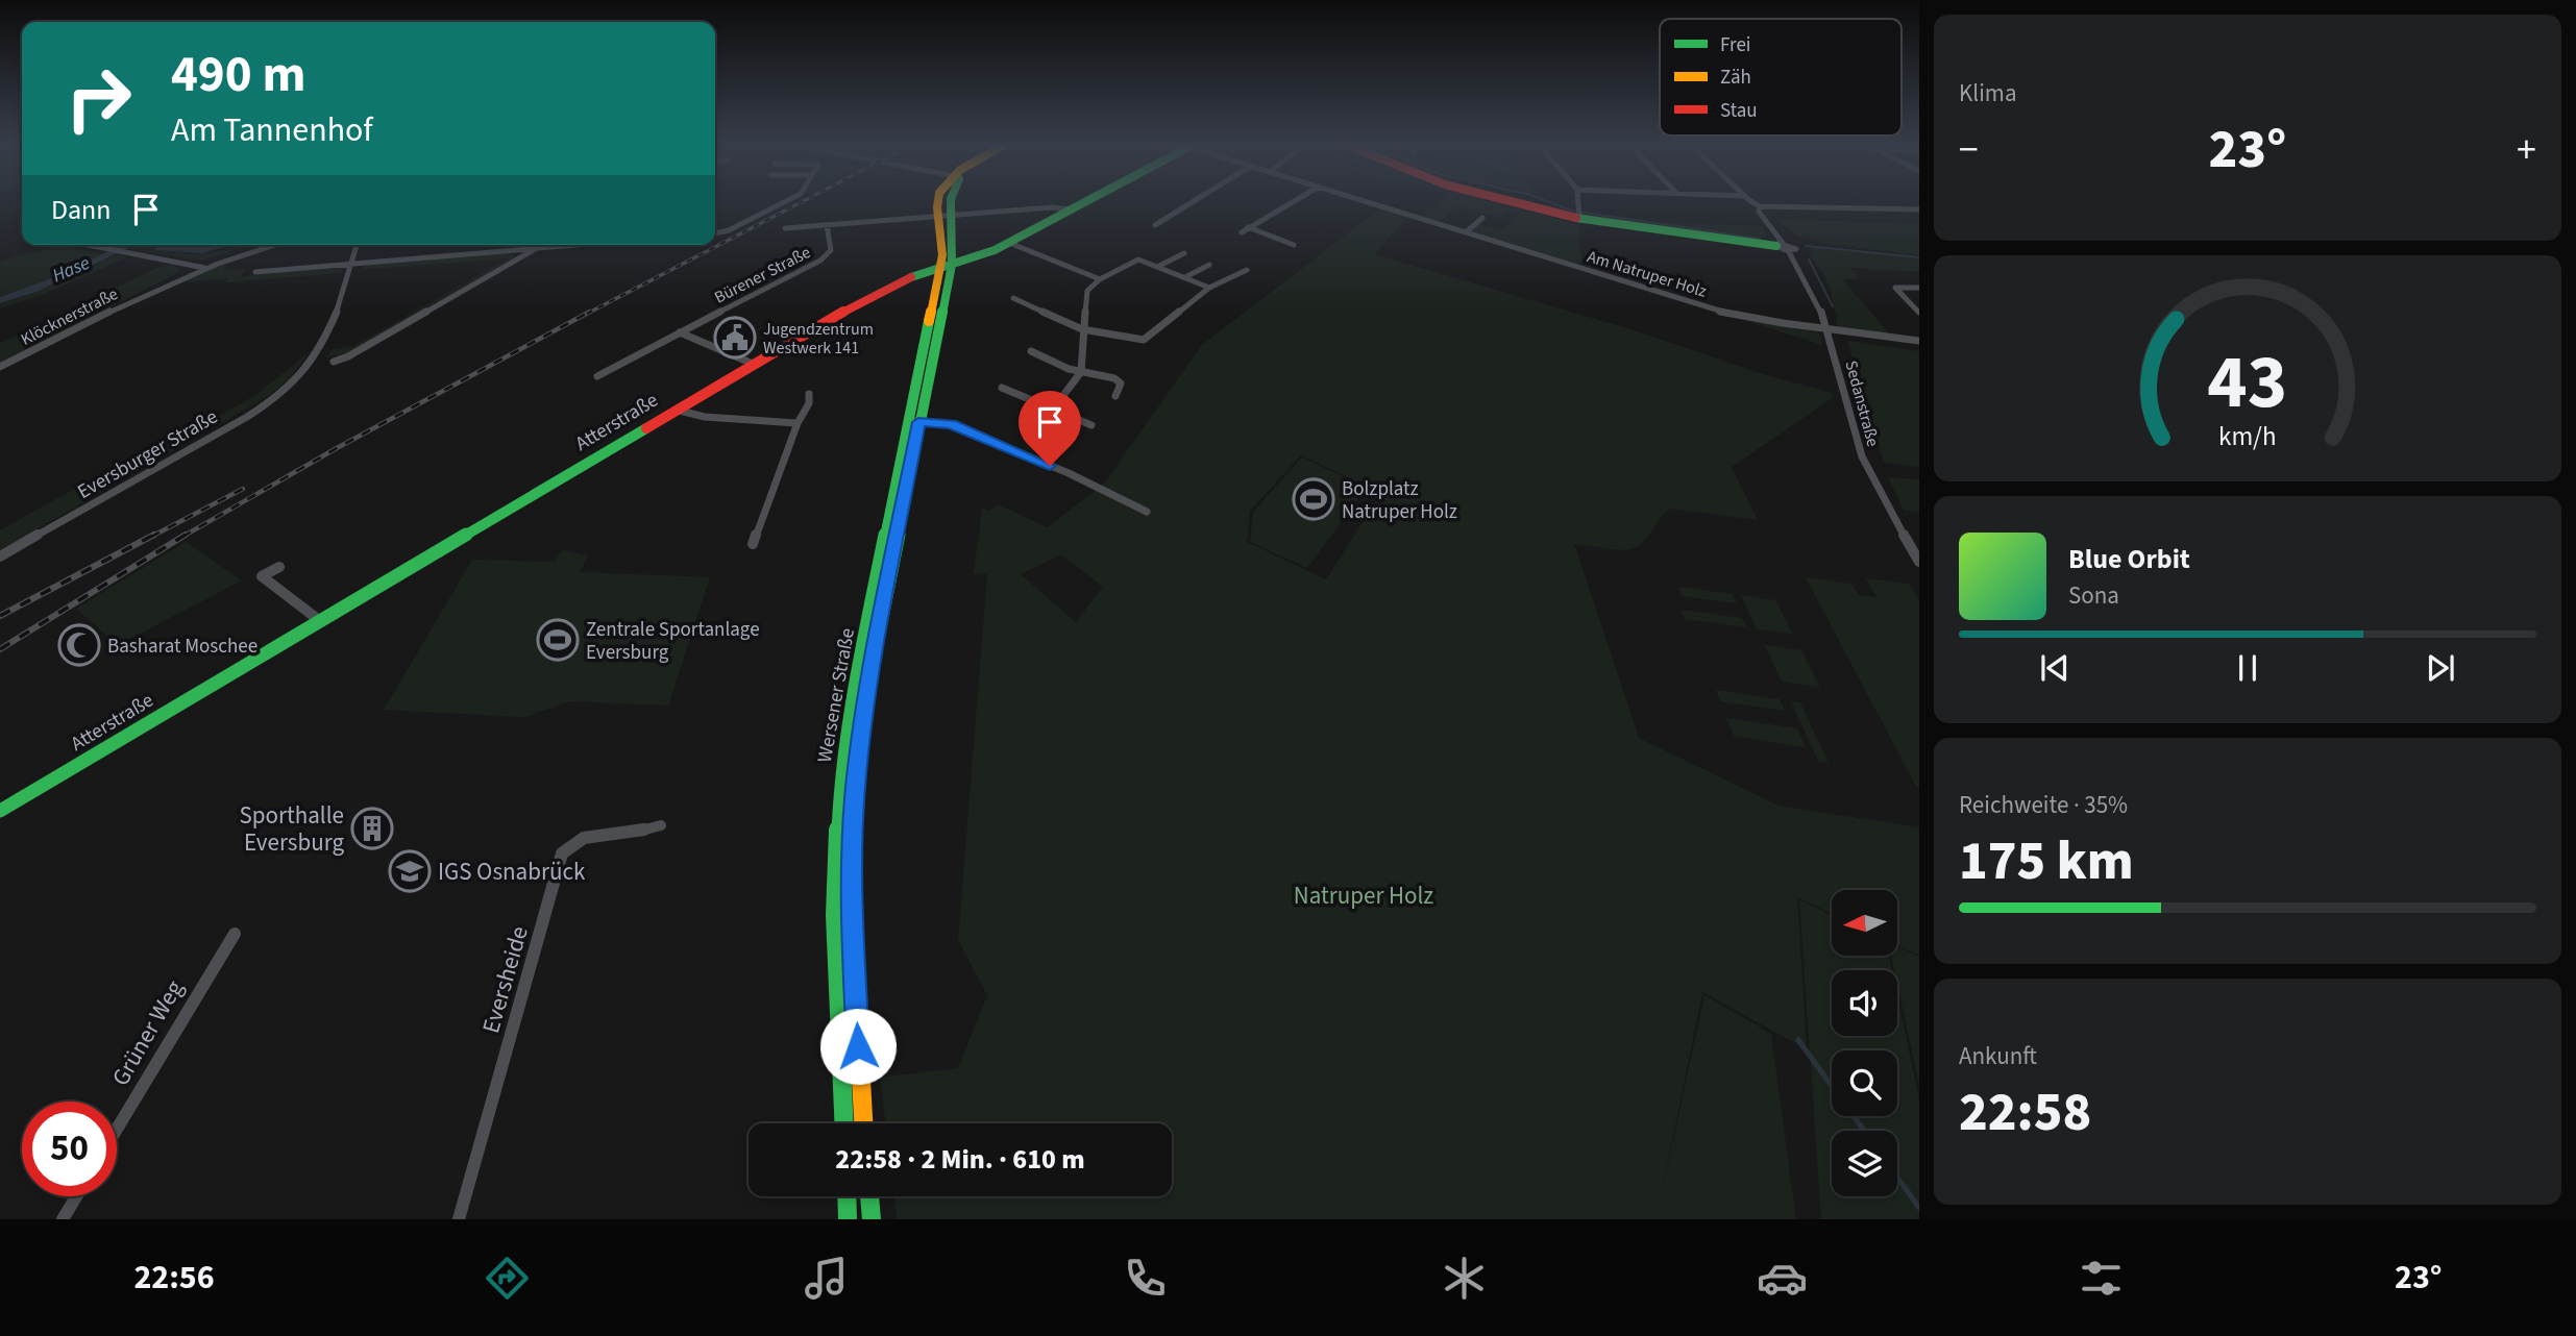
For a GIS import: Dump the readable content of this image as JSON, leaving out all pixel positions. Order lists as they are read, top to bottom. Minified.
{"streets":{"main road":["Atterstraße","Wersener Straße"],"street":["Am Natruper Holz","Bürener Straße","Klöcknerstraße","Sedanstraße","Eversburger Straße","Eversheide","Grüner Weg"]},"crossings":[["Am Natruper Holz","Sedanstraße"],["Atterstraße","Wersener Straße"]],"water":["Hase"],"parks":["Natruper Holz"],"places":{"public building":["Jugendzentrum Westwerk 141"],"sports":["Bolzplatz Natruper Holz","Zentrale Sportanlage Eversburg"],"mosque":["Basharat Moschee"],"building":["Sporthalle Eversburg"],"school or university":["IGS Osnabrück"]},"legend":["Frei","Zäh","Stau"],"north":"left","page":{"tile":["Klima",["Reichweite · 35%","175 km"],["Ankunft","22:58"]],"turn":["490 m","Am Tannenhof"],"heat":["−","23°","+"],"then":"Dann","song":["Blue Orbit","Sona"],"limit":"50","trip":"22:58 · 2 Min. · 610 m","tabs":["22:56","23°"],"gauge":["43","km/h"]}}
